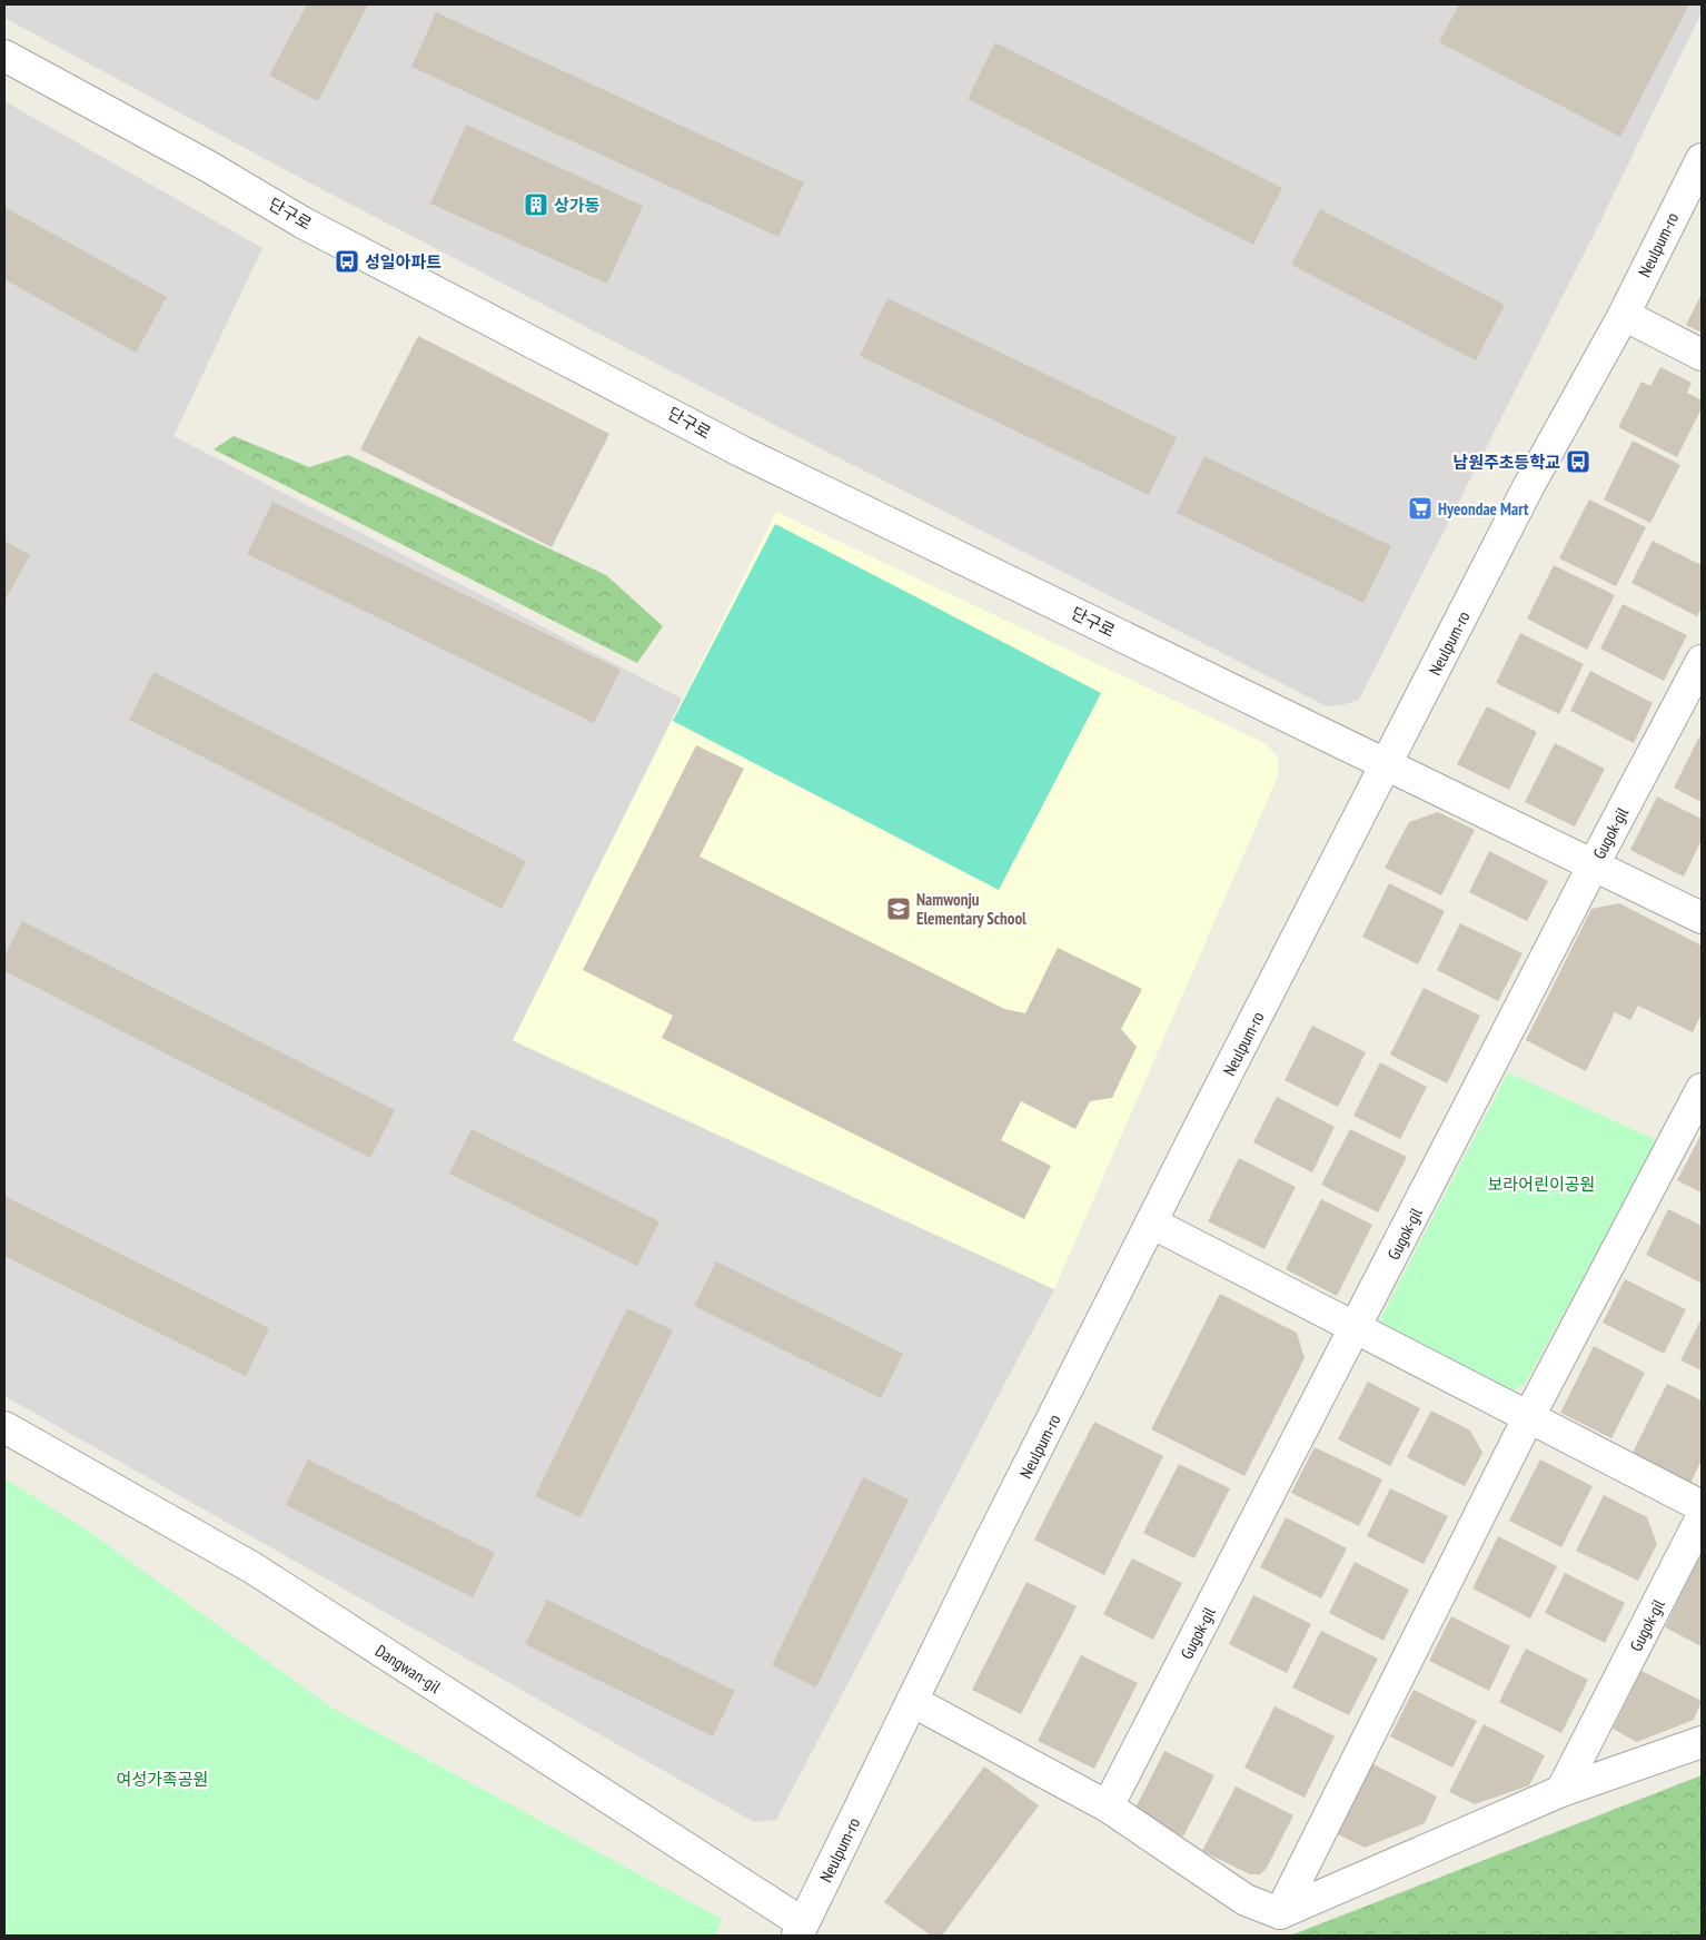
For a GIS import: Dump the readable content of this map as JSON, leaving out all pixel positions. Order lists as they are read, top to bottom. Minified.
{"streets":{"street":["단구로","Neulpum-ro","Gugok-gil","Dangwan-gil"]},"crossings":[["단구로","Neulpum-ro"],["단구로","Gugok-gil"],["Neulpum-ro","Dangwan-gil"]],"parks":["보라어린이공원","여성가족공원"],"places":{"building":["상가동"],"bus stop":["성일아파트","남원주초등학교"],"supermarket":["Hyeondae Mart"],"school or university":["Namwonju Elementary School"]}}
